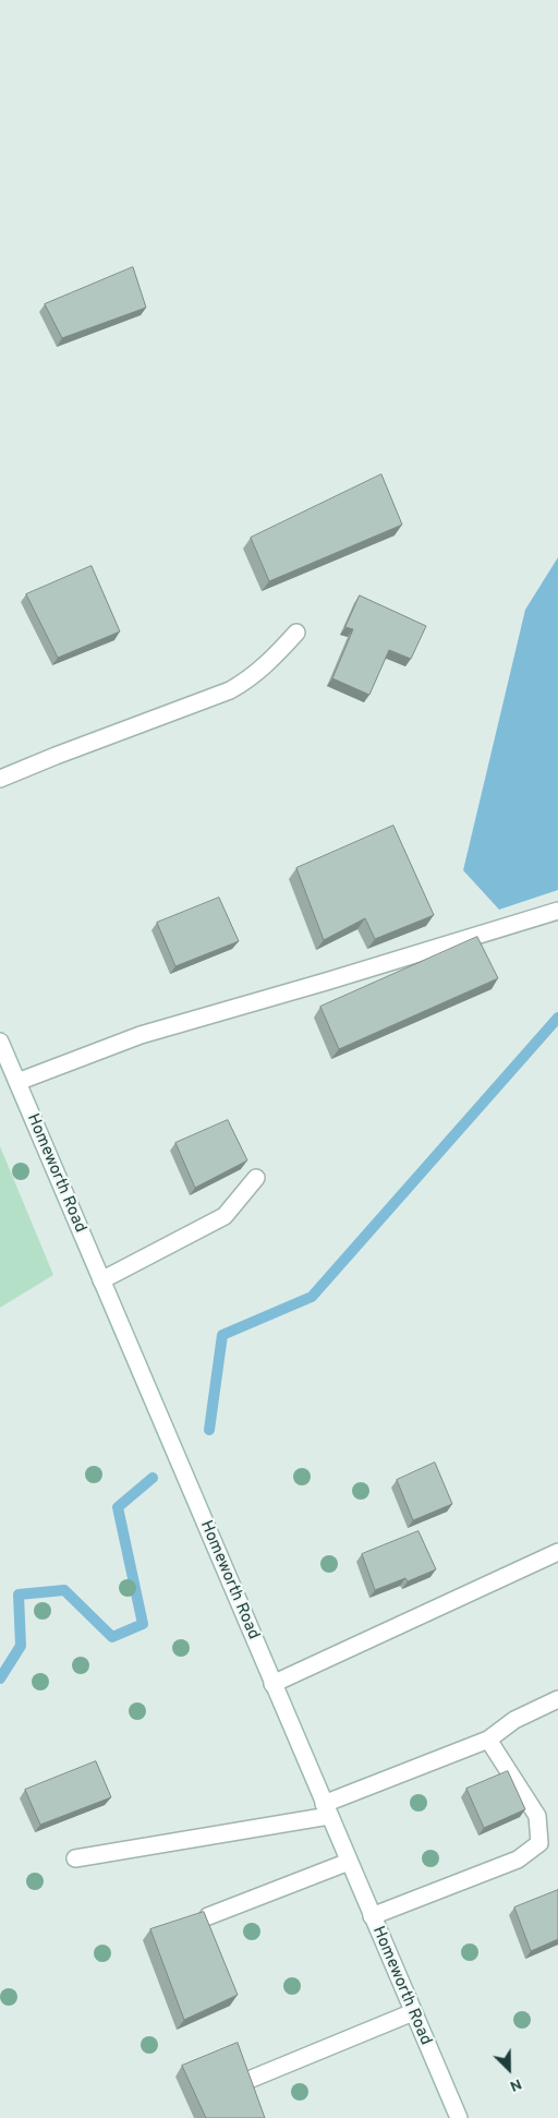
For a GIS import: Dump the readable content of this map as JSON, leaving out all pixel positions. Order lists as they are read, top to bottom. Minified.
{"streets":{"street":["Homeworth Road"]},"north":"bottom right"}
